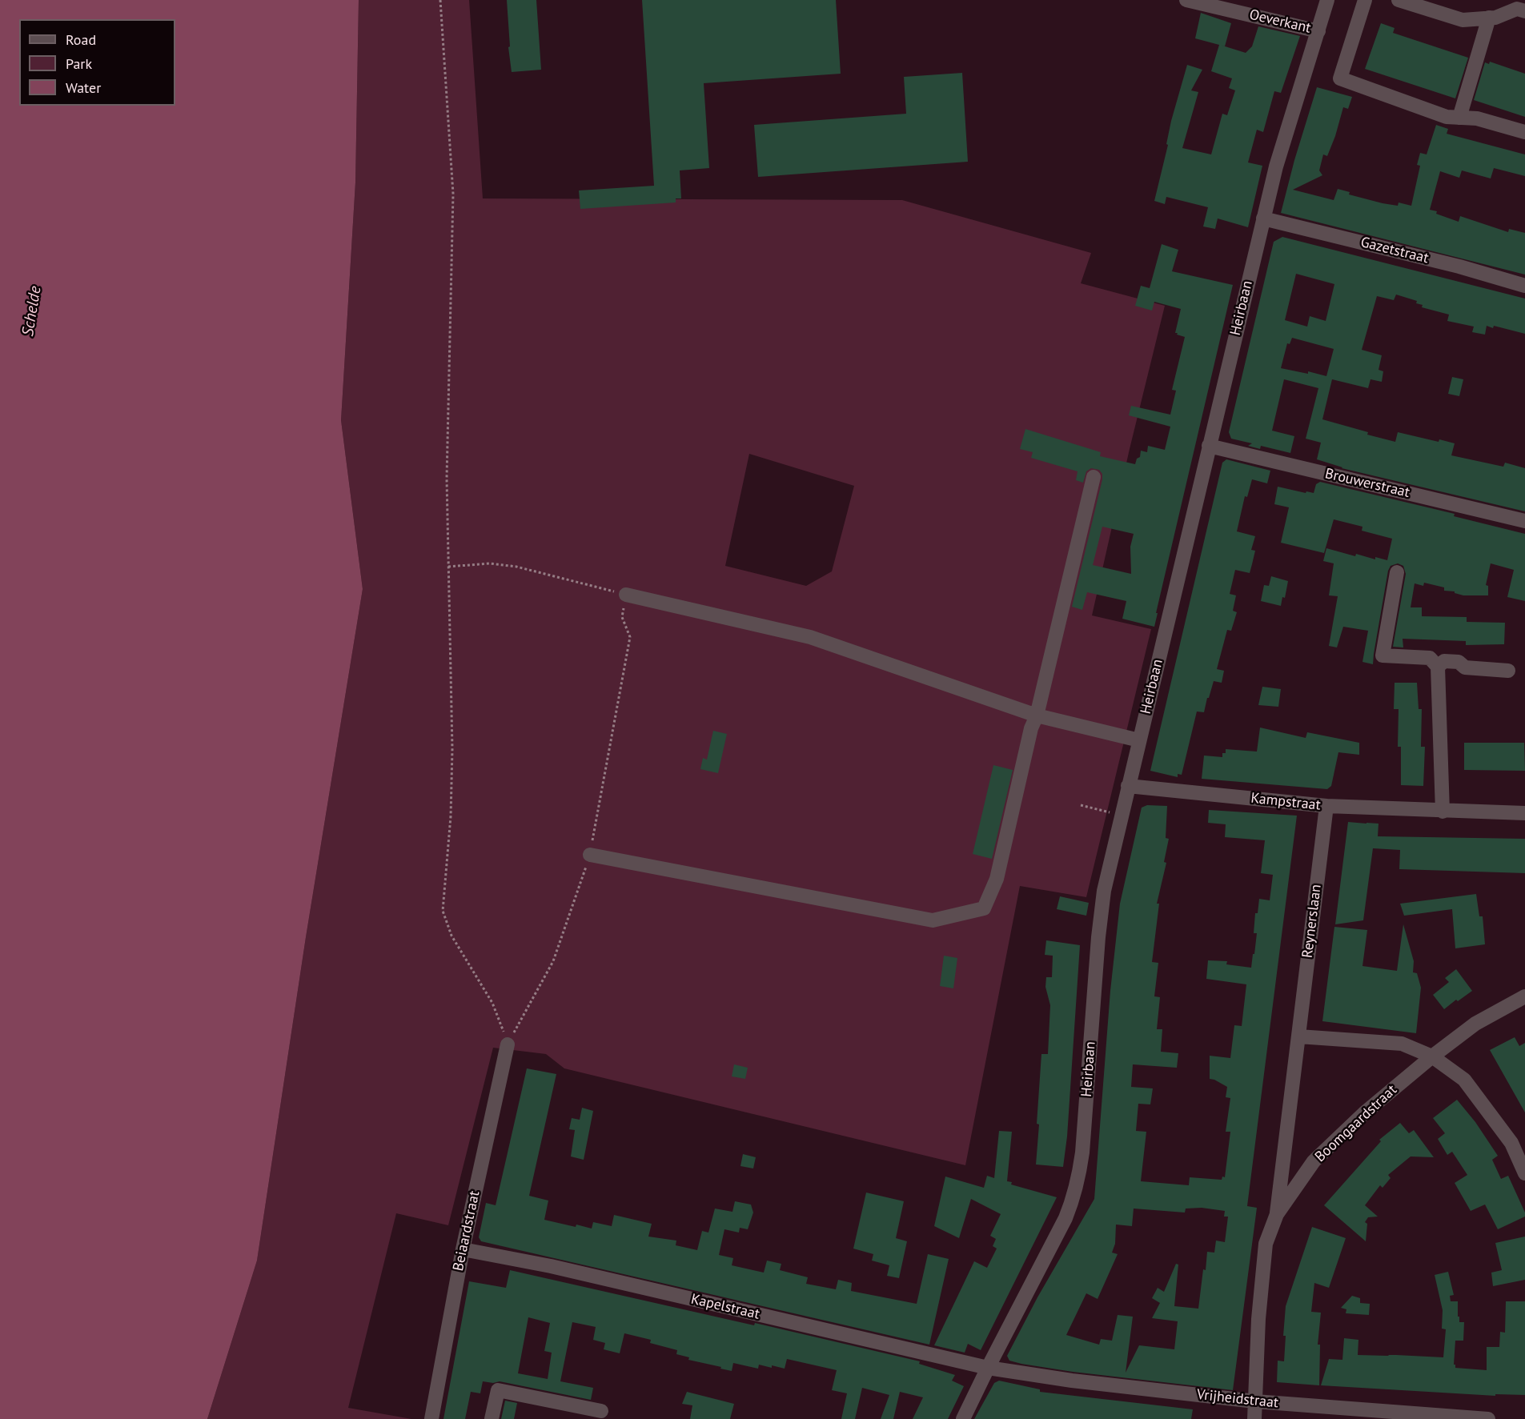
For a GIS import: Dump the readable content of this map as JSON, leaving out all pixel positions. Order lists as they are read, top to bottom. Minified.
{"streets":{"street":["Oeverkant","Gazetstraat","Heirbaan","Brouwerstraat","Kampstraat","Reynerslaan","Boomgaardstraat","Beiaardstraat","Kapelstraat","Vrijheidstraat"]},"crossings":[["Oeverkant","Heirbaan"],["Gazetstraat","Heirbaan"],["Heirbaan","Brouwerstraat"],["Heirbaan","Kampstraat"],["Heirbaan","Kapelstraat"],["Heirbaan","Vrijheidstraat"],["Kampstraat","Reynerslaan"],["Reynerslaan","Boomgaardstraat"],["Boomgaardstraat","Vrijheidstraat"],["Beiaardstraat","Kapelstraat"],["Kapelstraat","Vrijheidstraat"]],"water":["Schelde"],"legend":["Road","Park","Water"]}
